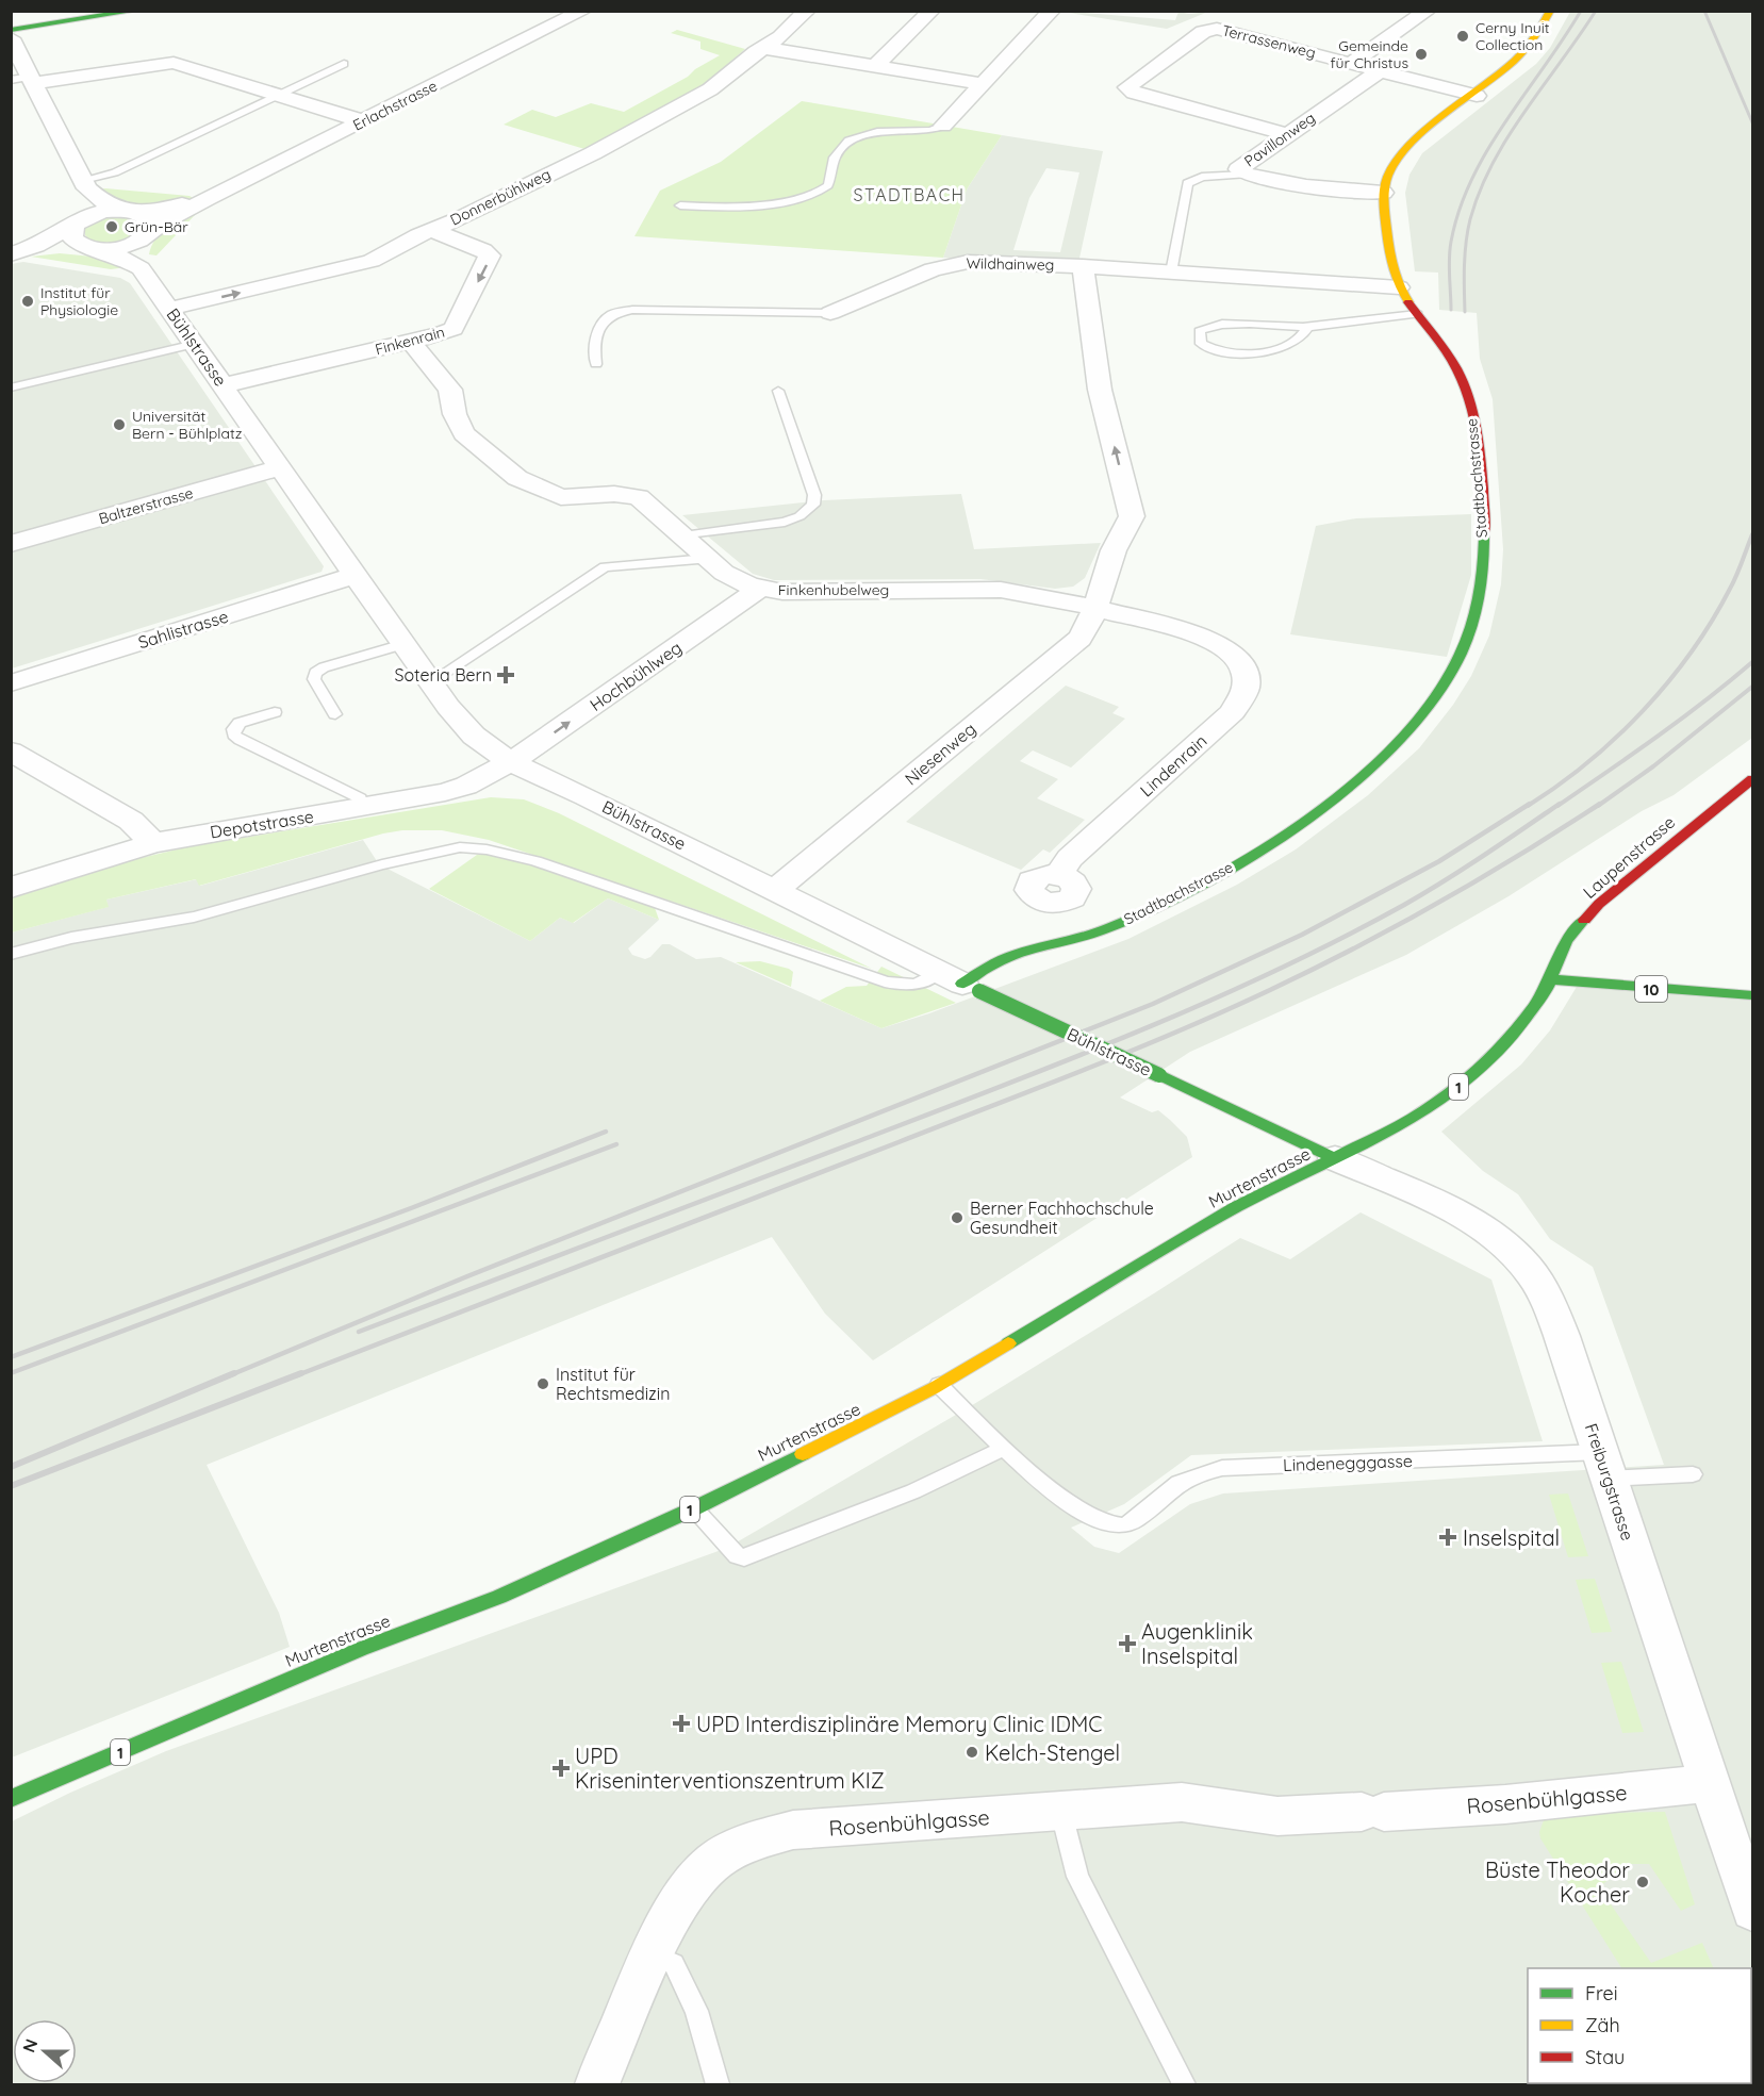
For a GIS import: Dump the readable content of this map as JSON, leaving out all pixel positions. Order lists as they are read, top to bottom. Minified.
{"streets":{"main road":["Bühlstrasse","Stadtbachstrasse","Laupenstrasse","10","1","Murtenstrasse"],"street":["Terrassenweg","Erlachstrasse","Pavillonweg","Donnerbühlweg","Wildhainweg","Finkenrain","Baltzerstrasse","Finkenhubelweg","Sahlistrasse","Hochbühlweg","Niesenweg","Lindenrain","Depotstrasse","Freiburgstrasse","Rosenbühlgasse"],"lane":["Lindenegggasse"]},"crossings":[["Terrassenweg","Pavillonweg"],["Terrassenweg","Stadtbachstrasse"],["Pavillonweg","Stadtbachstrasse"],["Donnerbühlweg","Finkenrain"],["Donnerbühlweg","Bühlstrasse"],["Wildhainweg","Stadtbachstrasse"],["Finkenrain","Bühlstrasse"],["Finkenrain","Finkenhubelweg"],["Bühlstrasse","Stadtbachstrasse"],["Bühlstrasse","Baltzerstrasse"],["Bühlstrasse","Sahlistrasse"],["Bühlstrasse","Hochbühlweg"],["Bühlstrasse","Niesenweg"],["Bühlstrasse","Depotstrasse"],["Bühlstrasse","Murtenstrasse"],["Bühlstrasse","Freiburgstrasse"],["Finkenhubelweg","Hochbühlweg"],["Finkenhubelweg","Niesenweg"],["Finkenhubelweg","Lindenrain"],["Hochbühlweg","Depotstrasse"],["Laupenstrasse","10"],["Laupenstrasse","Murtenstrasse"],["10","Murtenstrasse"],["Murtenstrasse","Freiburgstrasse"],["Lindenegggasse","Freiburgstrasse"],["Freiburgstrasse","Rosenbühlgasse"]],"one_way":["Hochbühlweg"],"districts":["STADTBACH"],"places":{"other":["Cerny Inuit Collection","Gemeinde für Christus","Grün-Bär","Institut für Physiologie","Universität Bern - Bühlplatz","Berner Fachhochschule Gesundheit","Institut für Rechtsmedizin","Kelch-Stengel","Büste Theodor Kocher"],"health":["Soteria Bern","Inselspital","Augenklinik Inselspital","UPD Interdisziplinäre Memory Clinic IDMC","UPD Kriseninterventionszentrum KIZ"]},"legend":["Frei","Zäh","Stau"],"north":"left"}
